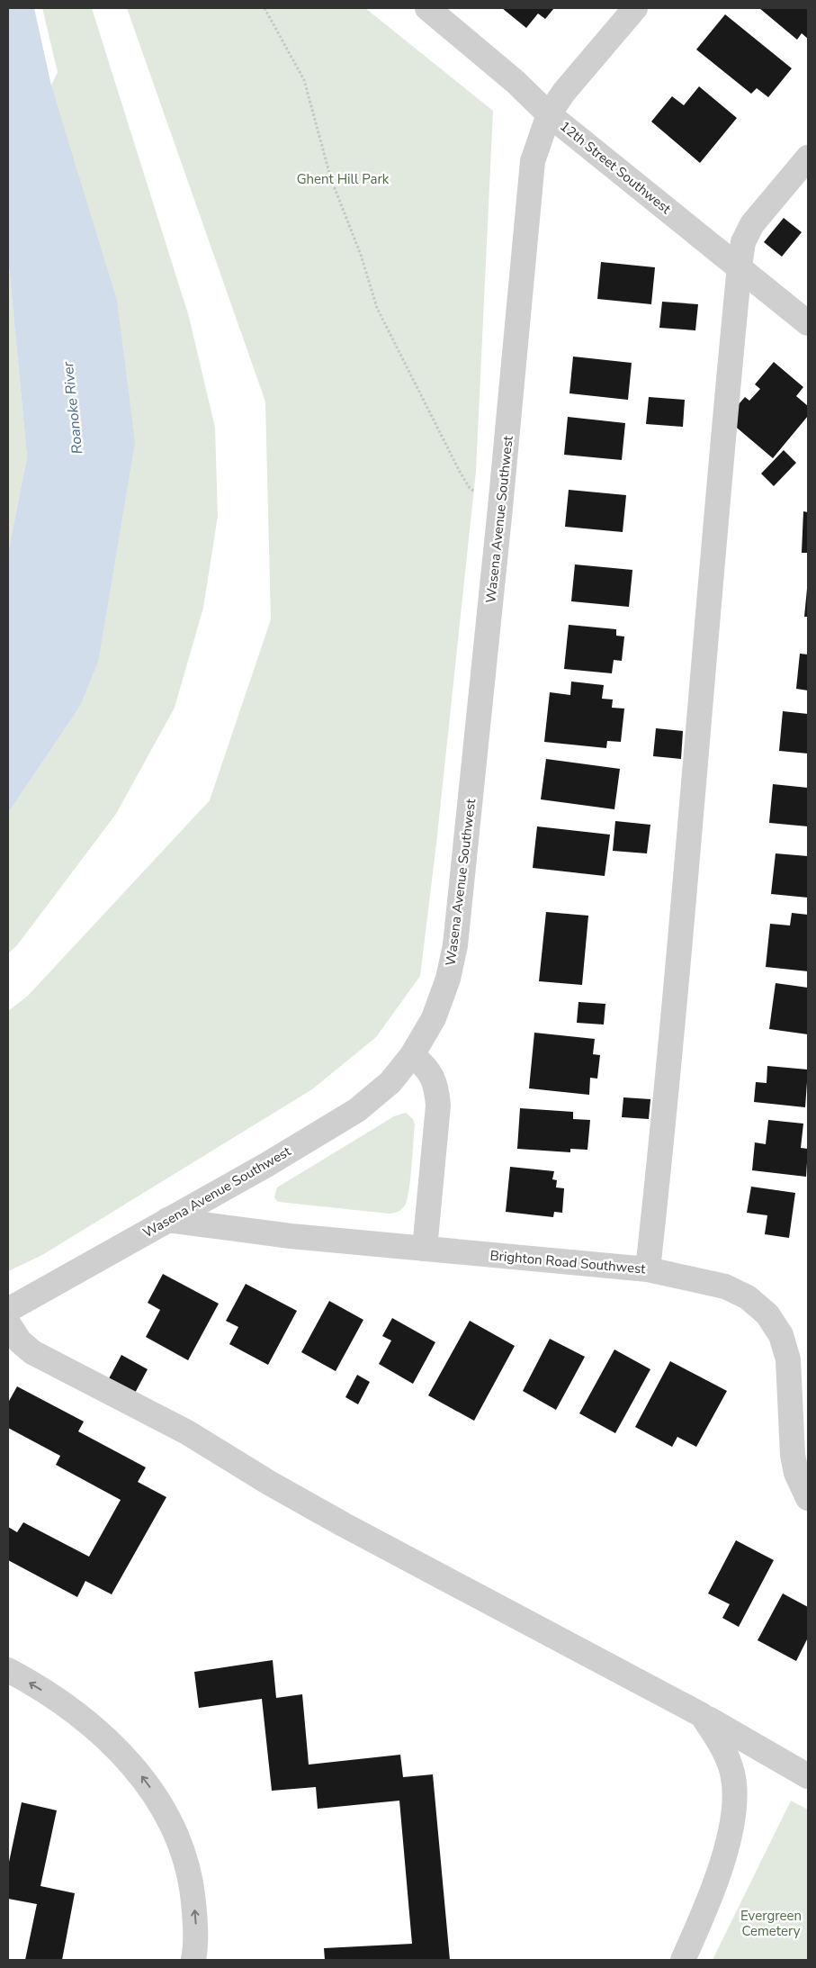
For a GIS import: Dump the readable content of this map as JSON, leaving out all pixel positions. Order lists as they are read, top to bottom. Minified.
{"streets":{"street":["12th Street Southwest","Wasena Avenue Southwest","Brighton Road Southwest"]},"crossings":[["12th Street Southwest","Wasena Avenue Southwest"],["Wasena Avenue Southwest","Brighton Road Southwest"]],"water":["Roanoke River"],"parks":["Ghent Hill Park","Evergreen Cemetery"]}
